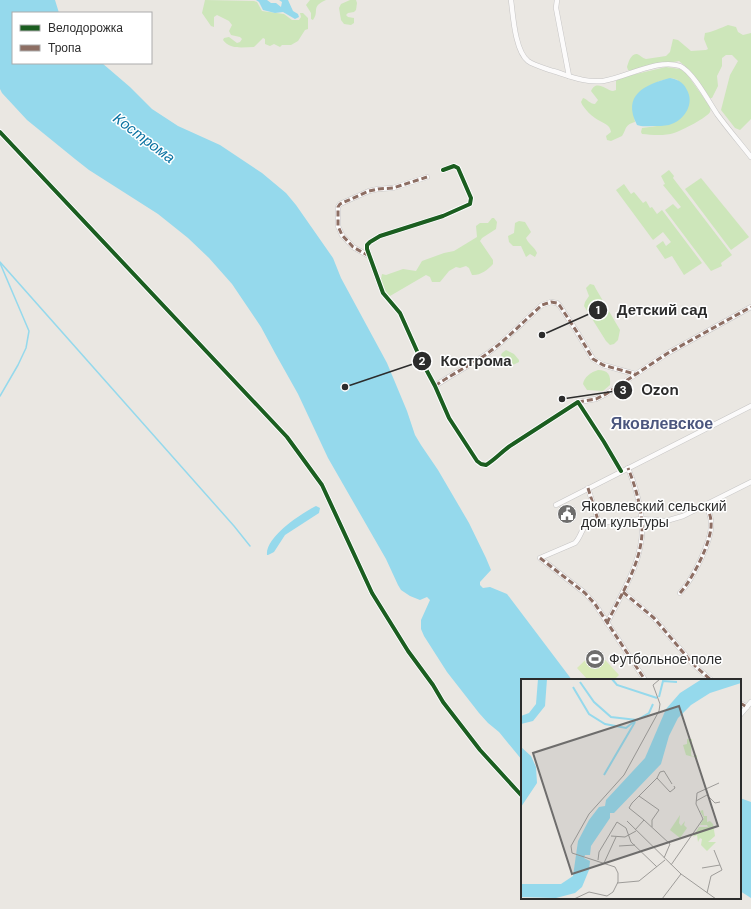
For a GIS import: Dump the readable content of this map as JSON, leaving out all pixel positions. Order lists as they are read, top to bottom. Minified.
{"districts":["Яковлевское"],"water":["Кострома"],"places":{"other":["Детский сад","Кострома","Ozon"],"public building":["Яковлевский сельский дом культуры"],"sports":["Футбольное поле"]},"legend":["Велодорожка","Тропа"]}
